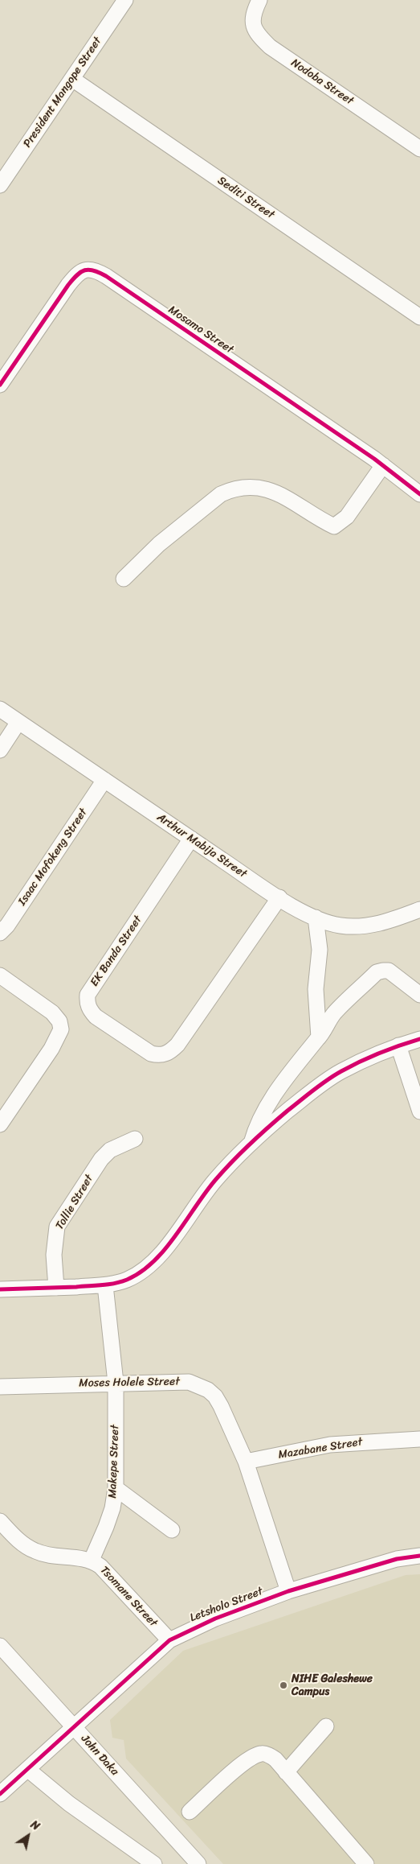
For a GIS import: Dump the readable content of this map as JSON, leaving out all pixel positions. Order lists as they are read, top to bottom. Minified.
{"streets":{"street":["Nodoba Street","President Mangope Street","Sediti Street","Mosamo Street","Arthur Mabija Street","Isaac Mofokeng Street","EK Banda Street","Tollie Street","Moses Holele Street","Mazabane Street","Makepe Street","Tsomane Street","Letsholo Street","John Daka"]},"crossings":[["President Mangope Street","Sediti Street"],["Arthur Mabija Street","Isaac Mofokeng Street"],["Arthur Mabija Street","EK Banda Street"],["Moses Holele Street","Mazabane Street"],["Moses Holele Street","Makepe Street"],["Moses Holele Street","Letsholo Street"],["Makepe Street","Tsomane Street"],["Tsomane Street","Letsholo Street"],["Letsholo Street","John Daka"]],"places":["NIHE Galeshewe Campus"],"north":"top right"}
